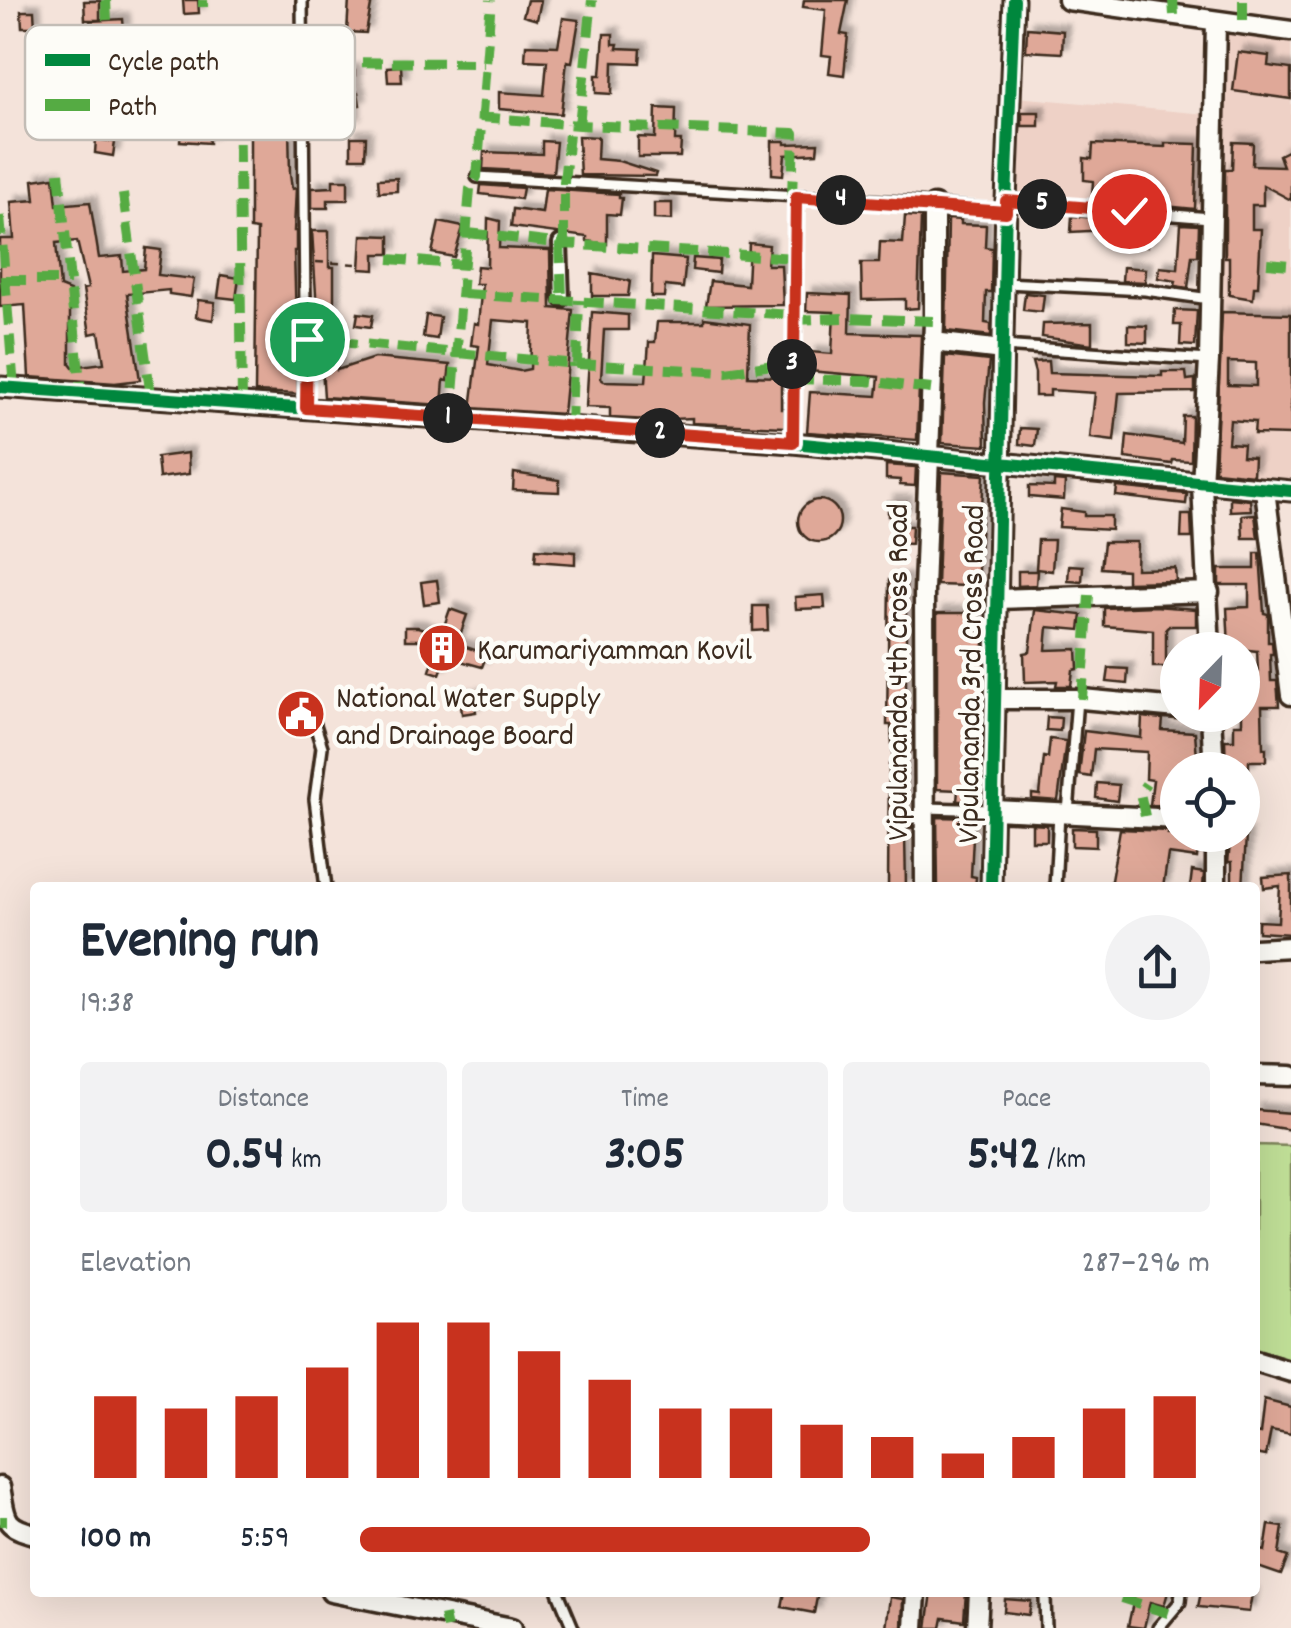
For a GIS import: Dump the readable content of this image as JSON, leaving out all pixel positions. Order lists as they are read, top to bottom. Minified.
{"streets":{"street":["Vipulananda 4th Cross Road","Vipulananda 3rd Cross Road"]},"places":{"building":["Karumariyamman Kovil"],"public building":["National Water Supply and Drainage Board"]},"legend":["Cycle path","Path"],"north":"bottom left","page":{"pins":["4","5","3","1","2"],"heading":["Evening run","19:38"],"stats":[["Distance","0.54 km"],["Time","3:05"],["Pace","5:42 /km"]],"chart":["Elevation","287–296 m"],"list":[{"name":"100 m","note":"5:59"}]}}
